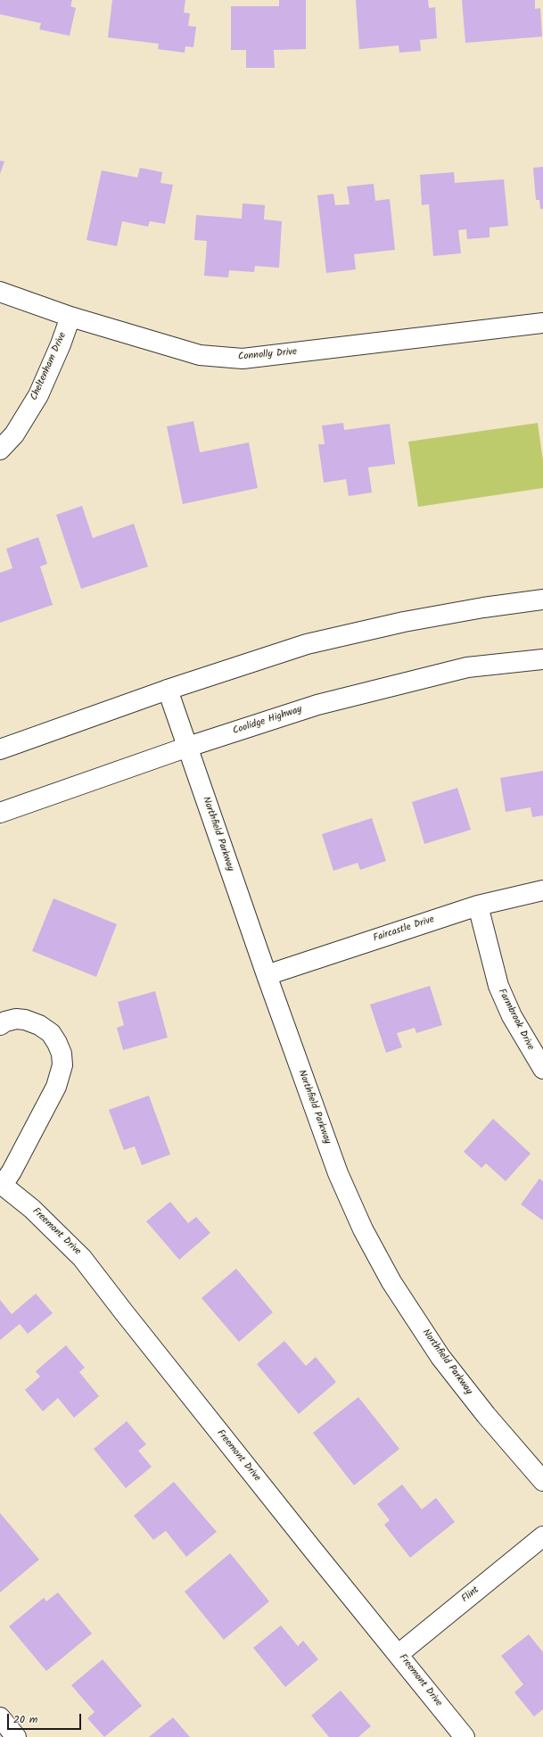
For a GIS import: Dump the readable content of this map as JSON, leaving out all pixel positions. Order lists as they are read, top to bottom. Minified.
{"streets":{"street":["Connolly Drive","Cheltenham Drive","Coolidge Highway","Northfield Parkway","Faircastle Drive","Farmbrook Drive","Freemont Drive","Flint"]},"crossings":[["Connolly Drive","Cheltenham Drive"],["Coolidge Highway","Northfield Parkway"],["Northfield Parkway","Faircastle Drive"],["Faircastle Drive","Farmbrook Drive"],["Freemont Drive","Flint"]],"scale_bar":"20 m"}
